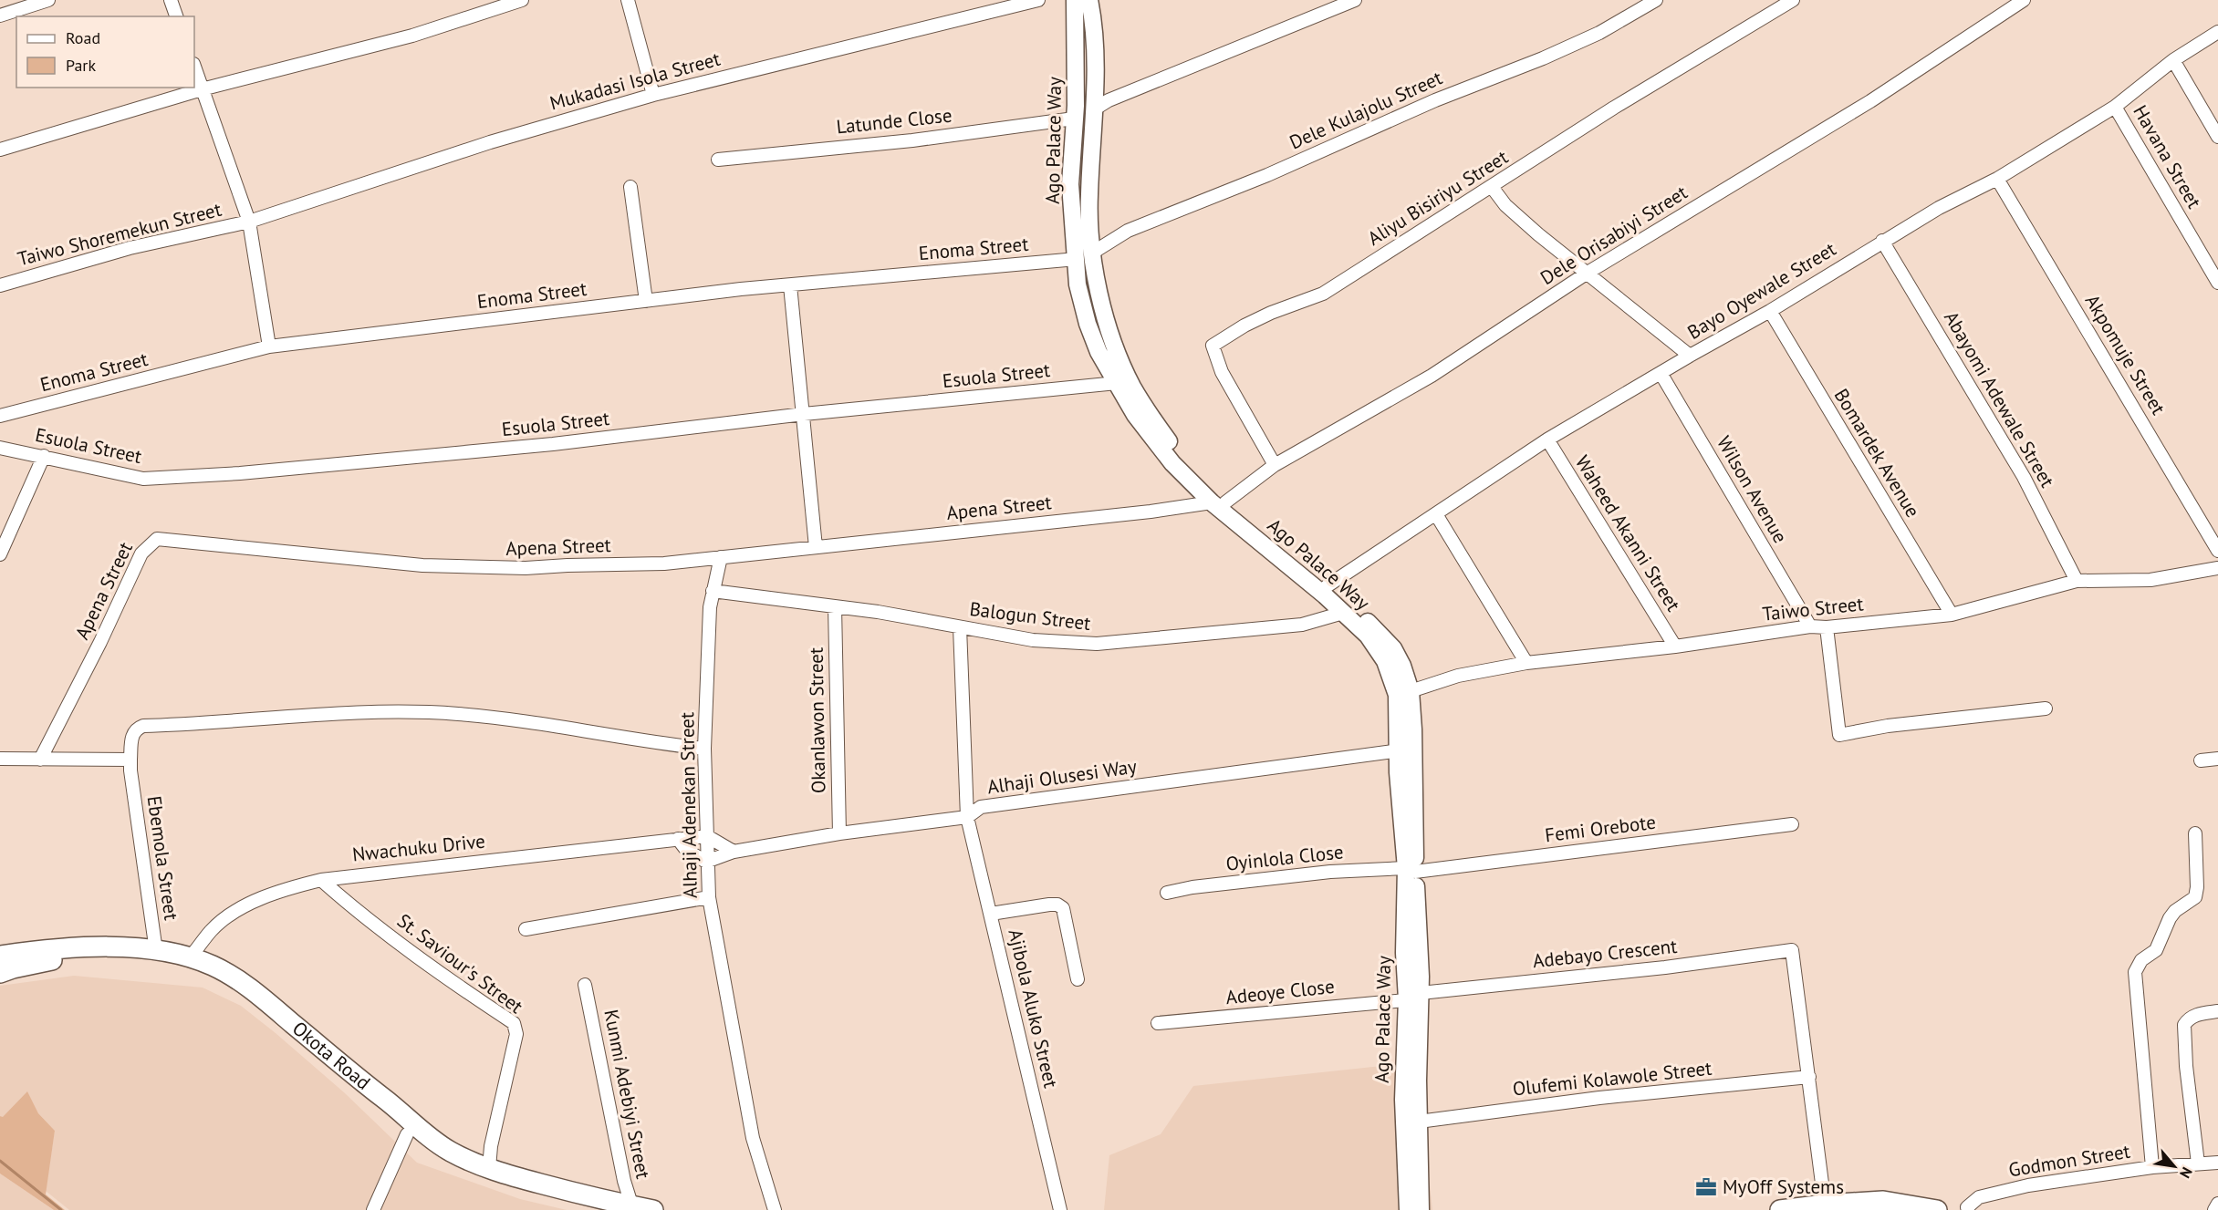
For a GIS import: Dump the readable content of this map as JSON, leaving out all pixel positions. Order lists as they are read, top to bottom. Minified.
{"streets":{"main road":["Ago Palace Way","Okota Road"],"street":["Mukadasi Isola Street","Dele Kulajolu Street","Latunde Close","Havana Street","Aliyu Bisiriyu Street","Taiwo Shoremekun Street","Dele Orisabiyi Street","Enoma Street","Bayo Oyewale Street","Akpomuje Street","Esuola Street","Abayomi Adewale Street","Bomardek Avenue","Wilson Avenue","Apena Street","Waheed Akanni Street","Taiwo Street","Balogun Street","Okanlawon Street","Alhaji Olusesi Way","Alhaji Adenekan Street","Femi Orebote","Nwachuku Drive","Ebemola Street","Oyinlola Close","Adebayo Crescent","St. Saviour's Street","Adeoye Close","Ajibola Aluko Street","Olufemi Kolawole Street","Kunmi Adebiyi Street","Godmon Street"]},"crossings":[["Mukadasi Isola Street","Taiwo Shoremekun Street"],["Dele Kulajolu Street","Ago Palace Way"],["Dele Kulajolu Street","Enoma Street"],["Latunde Close","Ago Palace Way"],["Ago Palace Way","Dele Orisabiyi Street"],["Ago Palace Way","Enoma Street"],["Ago Palace Way","Bayo Oyewale Street"],["Ago Palace Way","Esuola Street"],["Ago Palace Way","Apena Street"],["Ago Palace Way","Taiwo Street"],["Ago Palace Way","Balogun Street"],["Ago Palace Way","Alhaji Olusesi Way"],["Ago Palace Way","Femi Orebote"],["Ago Palace Way","Oyinlola Close"],["Ago Palace Way","Adebayo Crescent"],["Ago Palace Way","Adeoye Close"],["Ago Palace Way","Olufemi Kolawole Street"],["Havana Street","Bayo Oyewale Street"],["Aliyu Bisiriyu Street","Dele Orisabiyi Street"],["Dele Orisabiyi Street","Apena Street"],["Bayo Oyewale Street","Akpomuje Street"],["Bayo Oyewale Street","Abayomi Adewale Street"],["Bayo Oyewale Street","Bomardek Avenue"],["Bayo Oyewale Street","Wilson Avenue"],["Bayo Oyewale Street","Waheed Akanni Street"],["Abayomi Adewale Street","Taiwo Street"],["Bomardek Avenue","Taiwo Street"],["Wilson Avenue","Taiwo Street"],["Apena Street","Alhaji Adenekan Street"],["Waheed Akanni Street","Taiwo Street"],["Balogun Street","Okanlawon Street"],["Balogun Street","Alhaji Adenekan Street"],["Balogun Street","Ajibola Aluko Street"],["Okanlawon Street","Alhaji Olusesi Way"],["Alhaji Olusesi Way","Alhaji Adenekan Street"],["Alhaji Olusesi Way","Ajibola Aluko Street"],["Alhaji Adenekan Street","Nwachuku Drive"],["Alhaji Adenekan Street","Ebemola Street"],["Femi Orebote","Oyinlola Close"],["Nwachuku Drive","St. Saviour's Street"],["Nwachuku Drive","Okota Road"],["Ebemola Street","Okota Road"],["Adebayo Crescent","Adeoye Close"],["Adebayo Crescent","Olufemi Kolawole Street"],["St. Saviour's Street","Okota Road"],["Okota Road","Kunmi Adebiyi Street"]],"places":{"office":["MyOff Systems"]},"legend":["Road","Park"],"north":"bottom right"}
